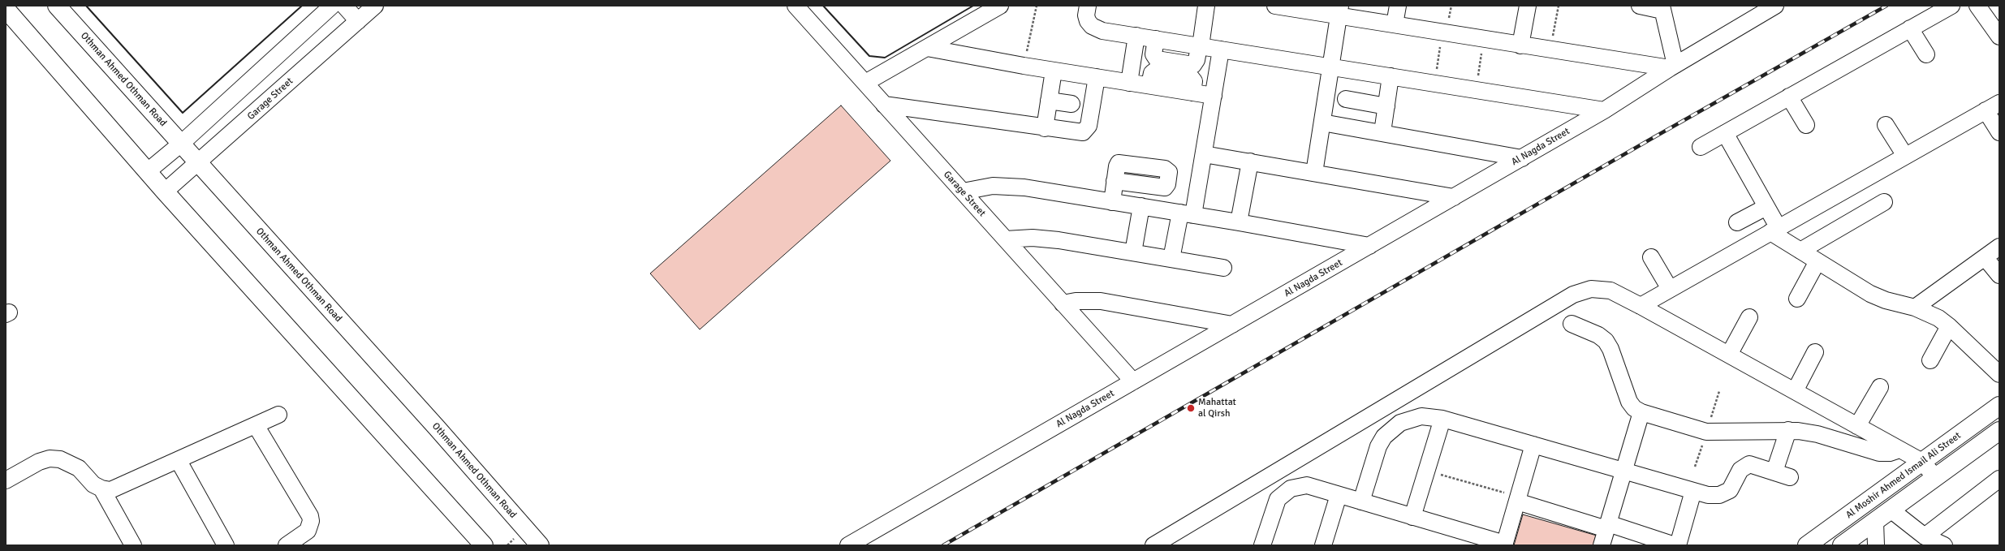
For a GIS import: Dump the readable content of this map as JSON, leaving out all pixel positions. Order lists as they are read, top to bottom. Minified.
{"streets":{"main road":["Othman Ahmed Othman Road","Al Moshir Ahmed Ismail Ali Street"],"street":["Garage Street","Al Nagda Street"]},"crossings":[["Othman Ahmed Othman Road","Garage Street"],["Garage Street","Al Nagda Street"]],"places":["Mahattat al Qirsh"]}
